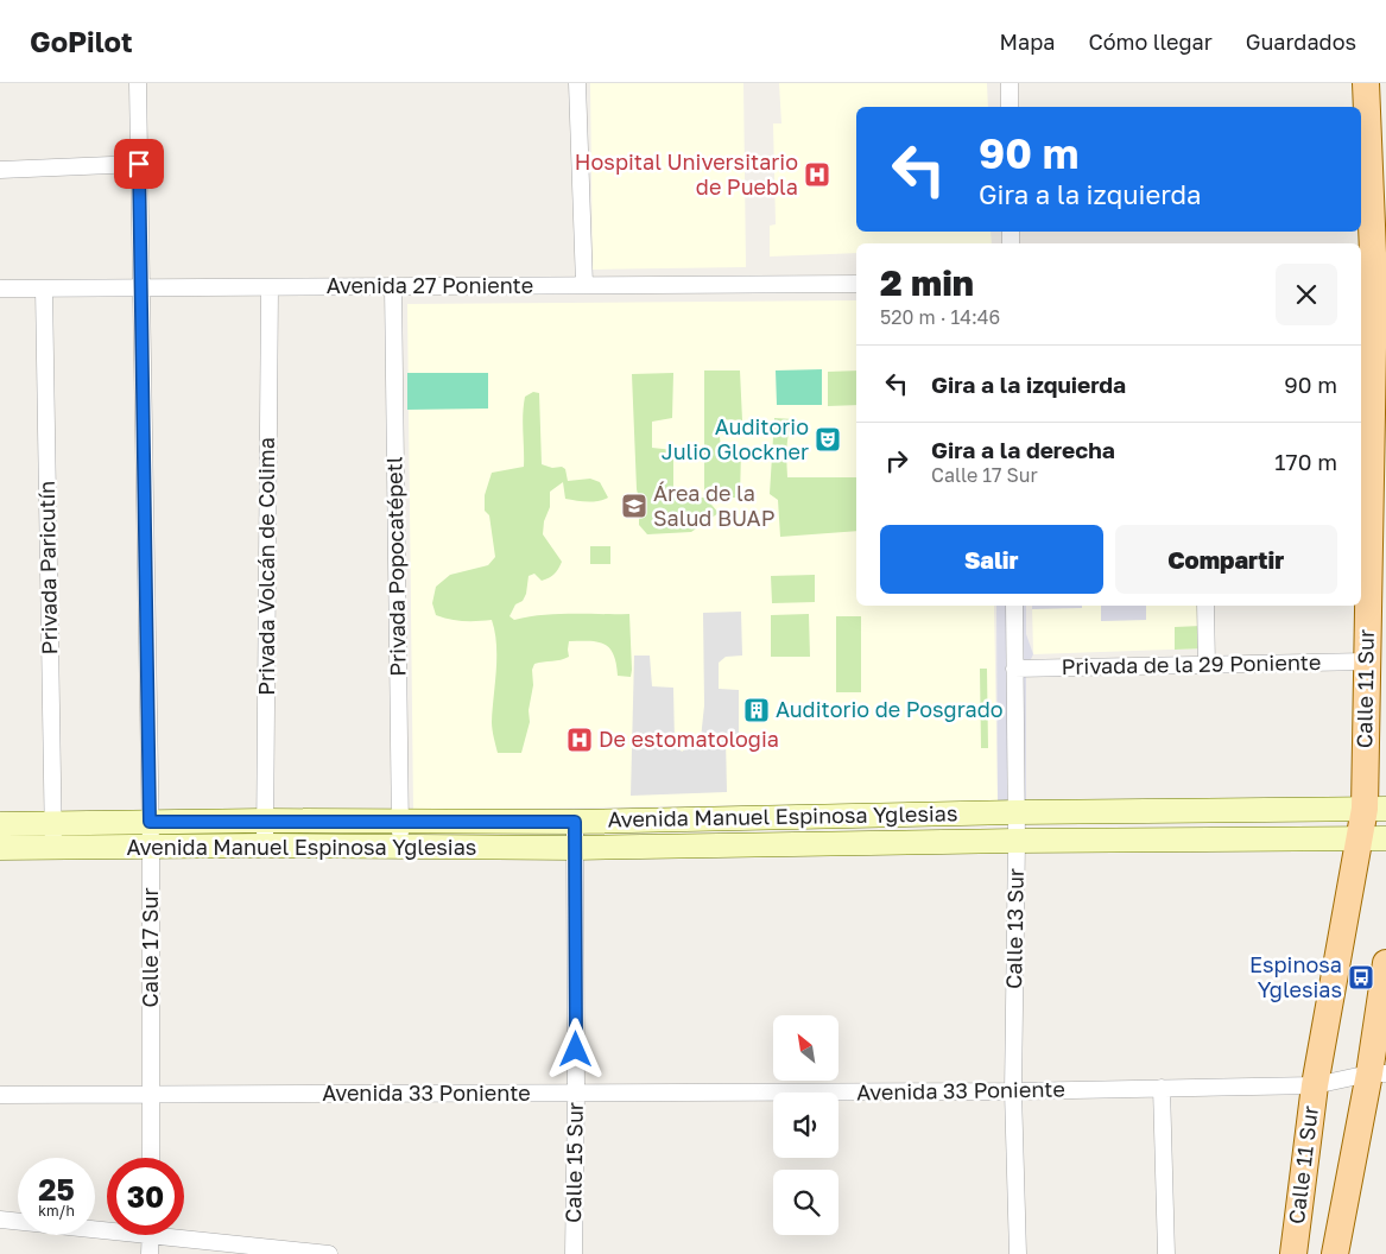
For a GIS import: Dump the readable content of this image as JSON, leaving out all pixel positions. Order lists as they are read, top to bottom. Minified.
{"streets":{"main road":["Calle 11 Sur","Avenida Manuel Espinosa Yglesias"],"street":["Avenida 27 Poniente","Privada Volcán de Colima","Privada Popocatépetl","Privada Paricutín","Privada de la 29 Poniente","Calle 13 Sur","Calle 17 Sur","Avenida 33 Poniente","Calle 15 Sur"]},"crossings":[["Avenida 27 Poniente","Privada Volcán de Colima"],["Avenida 27 Poniente","Privada Popocatépetl"],["Avenida 27 Poniente","Privada Paricutín"],["Avenida 27 Poniente","Calle 17 Sur"],["Privada Volcán de Colima","Avenida Manuel Espinosa Yglesias"],["Privada Popocatépetl","Avenida Manuel Espinosa Yglesias"],["Privada Paricutín","Avenida Manuel Espinosa Yglesias"],["Privada de la 29 Poniente","Calle 11 Sur"],["Privada de la 29 Poniente","Calle 13 Sur"],["Calle 11 Sur","Avenida Manuel Espinosa Yglesias"],["Calle 11 Sur","Avenida 33 Poniente"],["Avenida Manuel Espinosa Yglesias","Calle 13 Sur"],["Avenida Manuel Espinosa Yglesias","Calle 17 Sur"],["Avenida Manuel Espinosa Yglesias","Calle 15 Sur"],["Calle 13 Sur","Avenida 33 Poniente"],["Calle 17 Sur","Avenida 33 Poniente"],["Avenida 33 Poniente","Calle 15 Sur"]],"places":{"hospital":["Hospital Universitario de Puebla","De estomatologia"],"theatre":["Auditorio Julio Glockner"],"school or university":["Área de la Salud BUAP"],"building":["Auditorio de Posgrado"],"bus stop":["Espinosa Yglesias"]},"north":"top left","page":{"header":"GoPilot","nav":["Mapa","Cómo llegar","Guardados"],"turn":["90 m","Gira a la izquierda"],"heading":["2 min","520 m · 14:46"],"list":[{"name":"Gira a la izquierda","value":"90 m"},{"name":"Gira a la derecha","note":"Calle 17 Sur","value":"170 m"}],"buttons":["Salir","Compartir"],"speed":"25 km/h","limit":"30"}}
